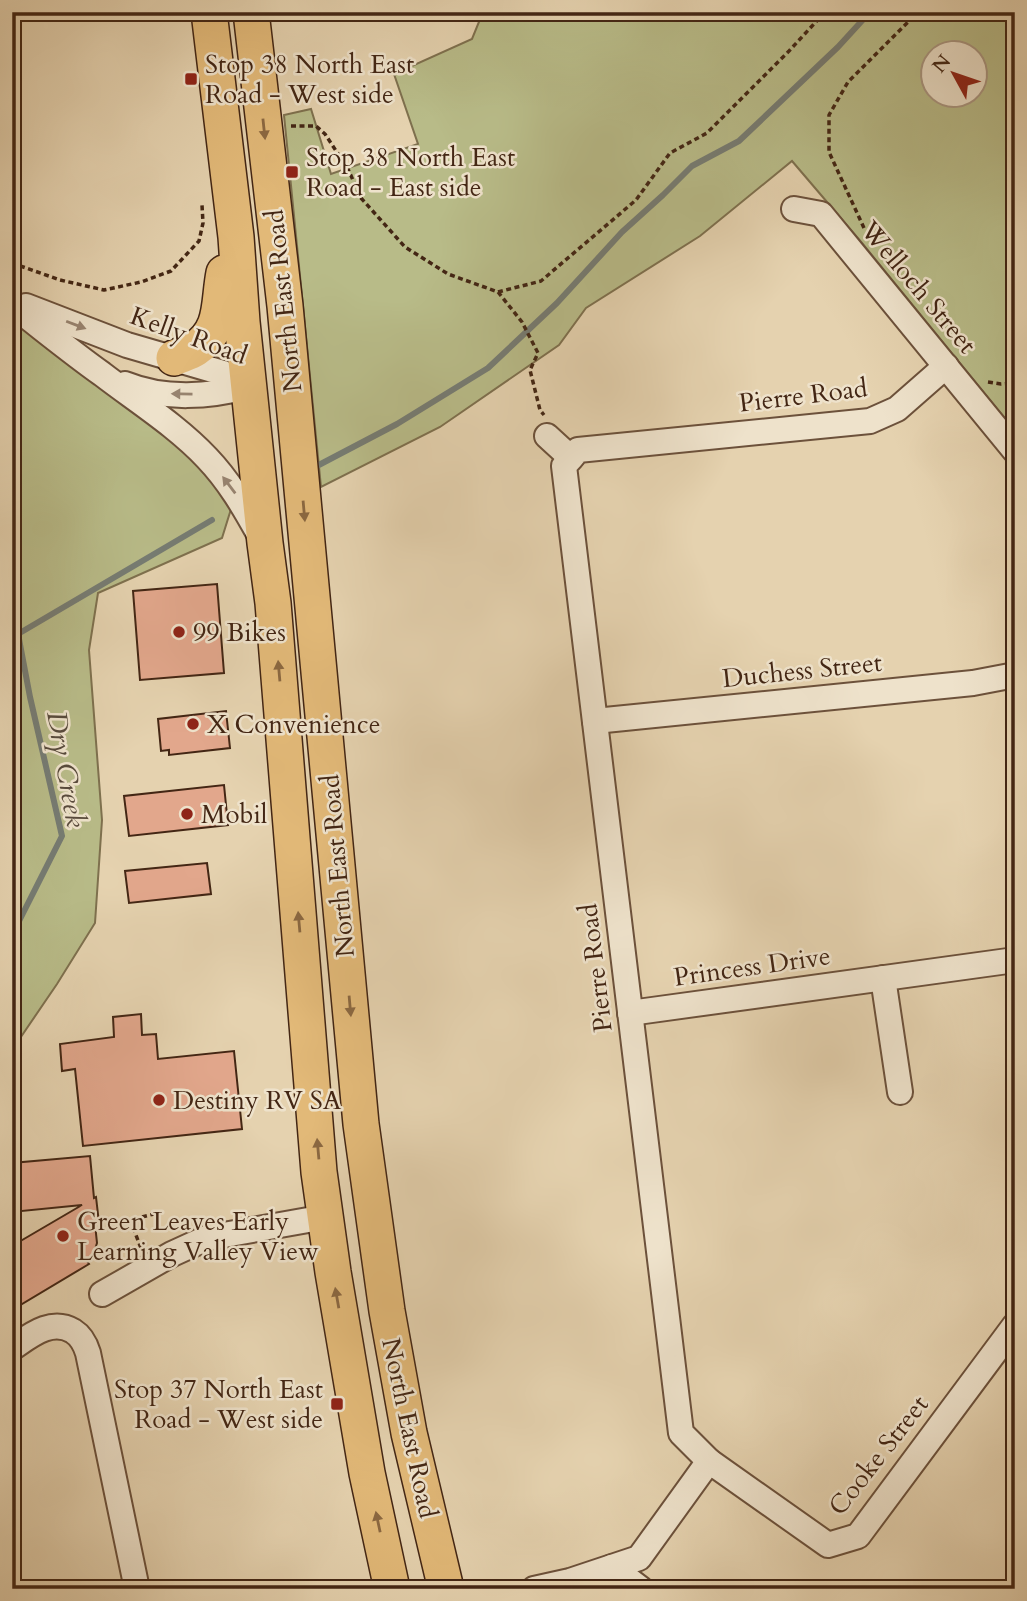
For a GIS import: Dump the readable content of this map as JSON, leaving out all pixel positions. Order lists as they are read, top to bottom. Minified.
{"streets":{"highway":["North East Road"],"street":["Welloch Street","Kelly Road","Pierre Road","Duchess Street","Princess Drive","Cooke Street"]},"crossings":[["Welloch Street","Pierre Road"],["North East Road","Kelly Road"],["Pierre Road","Duchess Street"],["Pierre Road","Princess Drive"],["Pierre Road","Cooke Street"]],"water":["Dry Creek"],"places":{"transit":["Stop 38 North East Road - West side","Stop 38 North East Road - East side","Stop 37 North East Road - West side"],"other":["99 Bikes","X Convenience","Mobil","Destiny RV SA","Green Leaves Early Learning Valley View"]},"north":"top left"}
